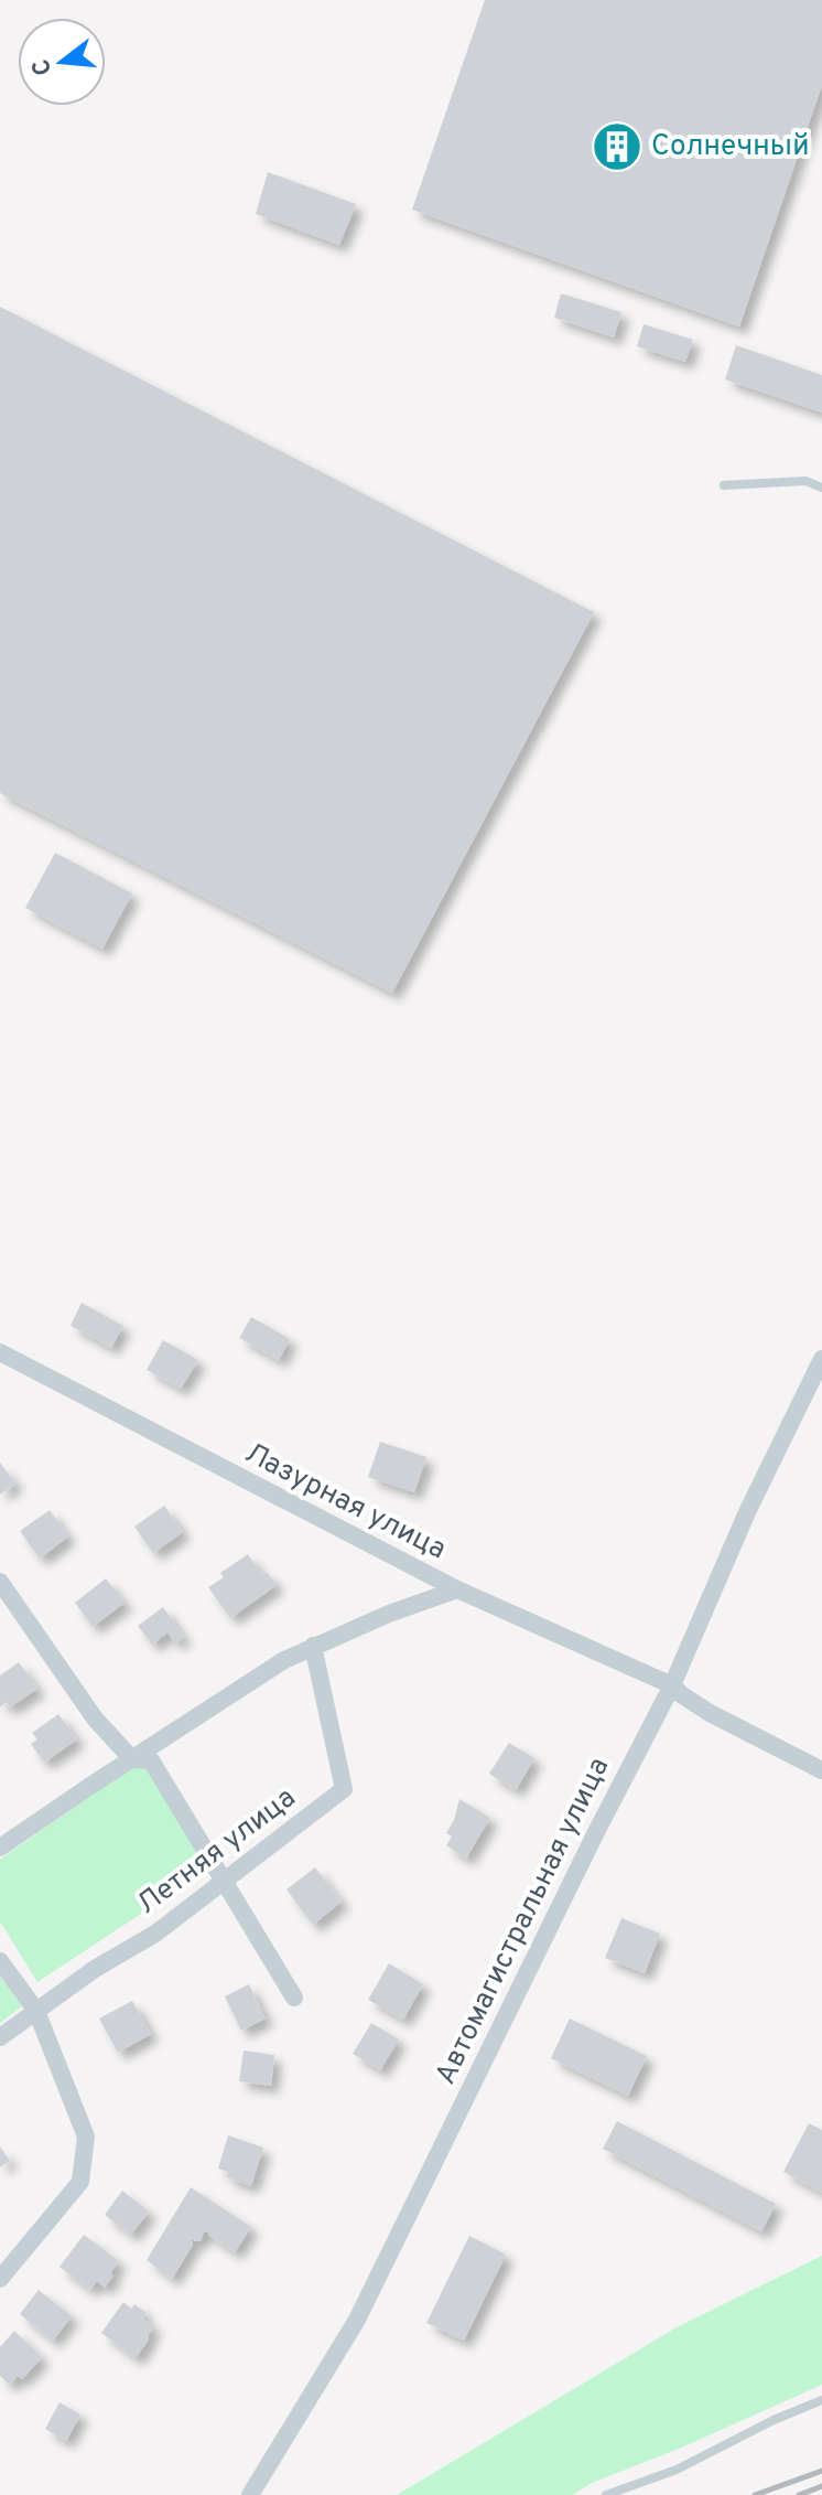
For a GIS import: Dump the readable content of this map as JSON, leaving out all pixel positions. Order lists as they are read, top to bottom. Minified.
{"streets":{"street":["Лазурная улица","Летняя улица","Автомагистральная улица"]},"crossings":[["Лазурная улица","Автомагистральная улица"]],"places":{"building":["Солнечный"]},"north":"left"}
